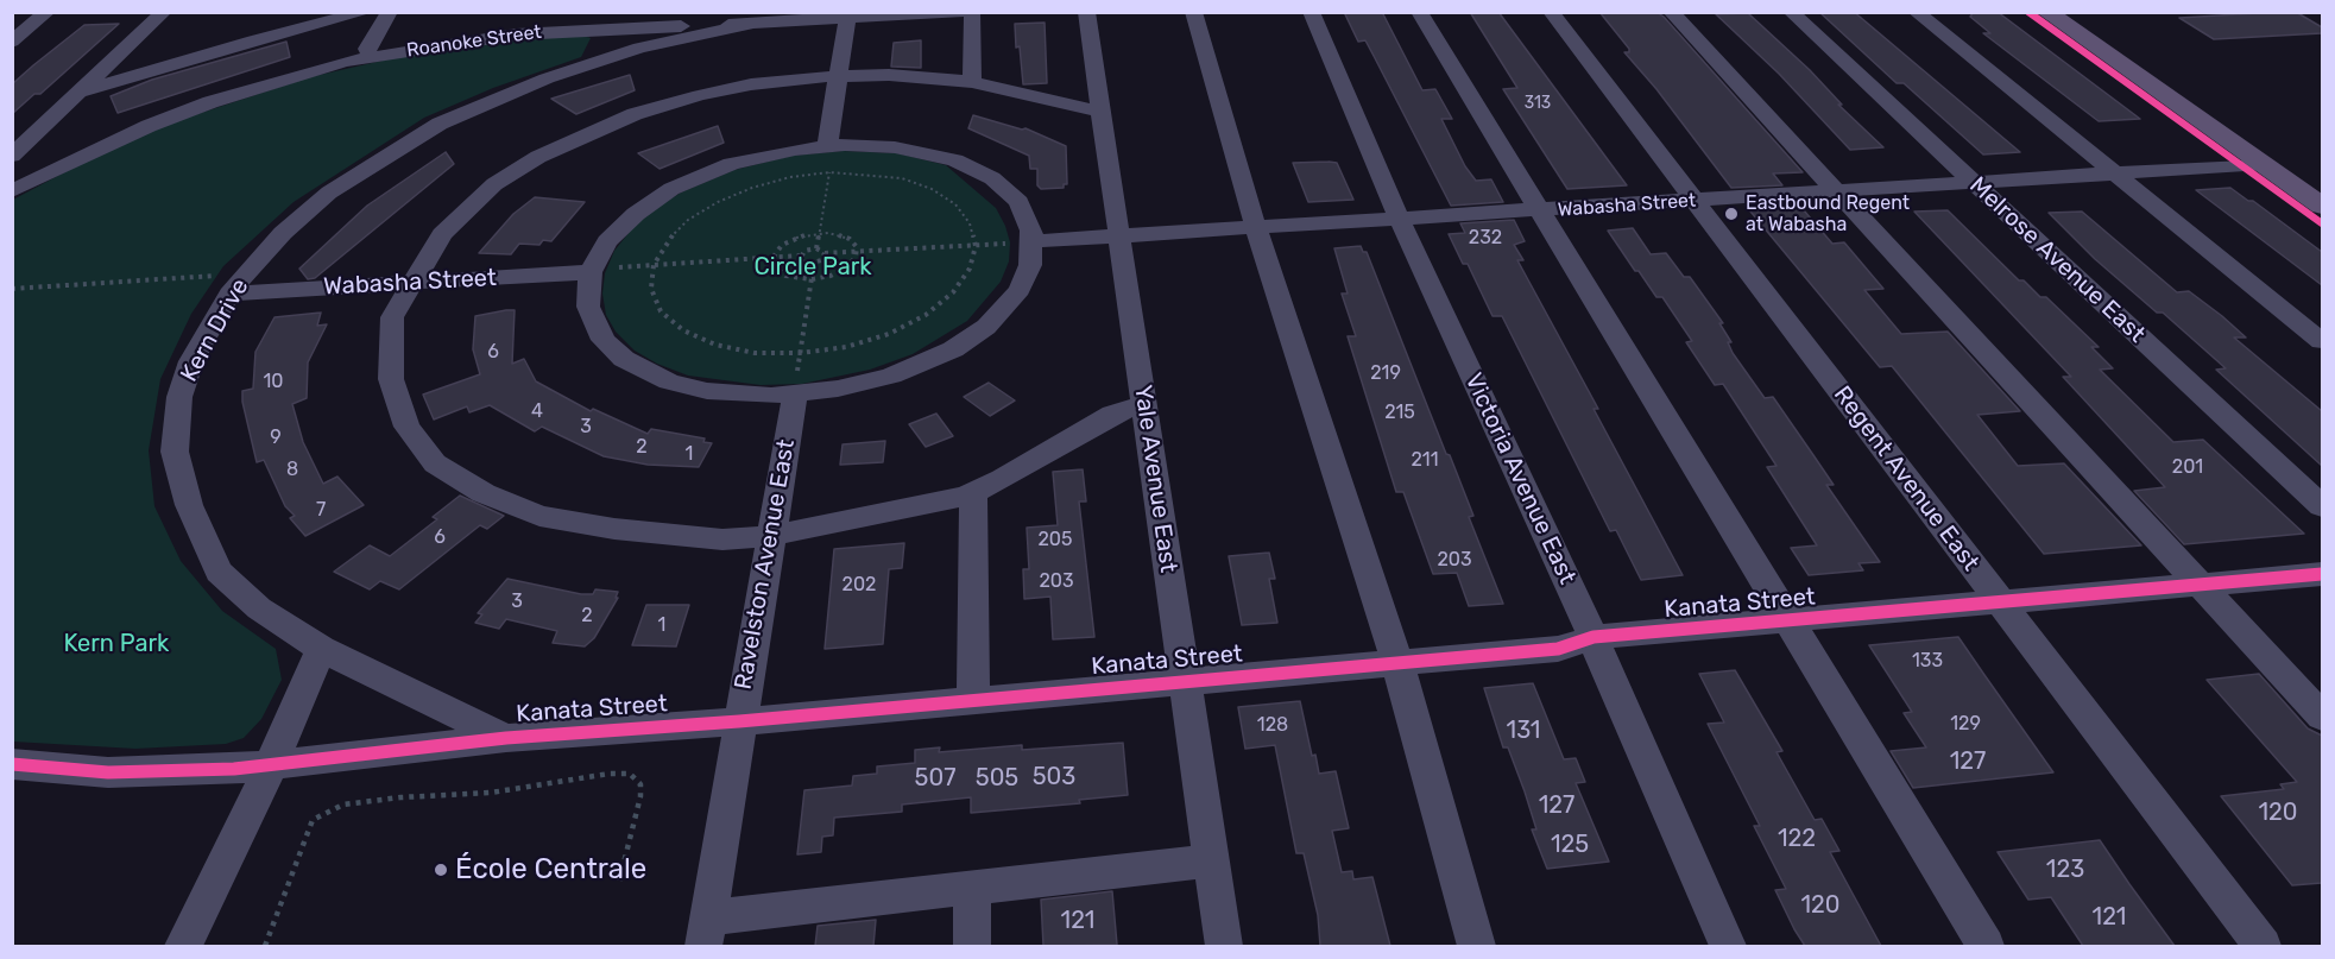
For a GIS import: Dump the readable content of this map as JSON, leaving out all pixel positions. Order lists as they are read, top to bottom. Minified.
{"streets":{"street":["Roanoke Street","Wabasha Street","Melrose Avenue East","Kern Drive","Yale Avenue East","Victoria Avenue East","Regent Avenue East","Ravelston Avenue East","Kanata Street"]},"crossings":[["Roanoke Street","Kern Drive"],["Wabasha Street","Melrose Avenue East"],["Wabasha Street","Kern Drive"],["Wabasha Street","Yale Avenue East"],["Wabasha Street","Victoria Avenue East"],["Wabasha Street","Regent Avenue East"],["Kern Drive","Kanata Street"],["Yale Avenue East","Kanata Street"],["Victoria Avenue East","Kanata Street"],["Regent Avenue East","Kanata Street"],["Ravelston Avenue East","Kanata Street"]],"parks":["Circle Park","Kern Park"],"places":["Eastbound Regent at Wabasha","École Centrale"],"house_numbers":["313","232","6","219","10","4","215","3","9","2","1","211","201","8","7","6","205","203","203","202","3","2","1","133","129","128","131","127","503","507","505","127","120","122","125","123","120","121","121"]}
